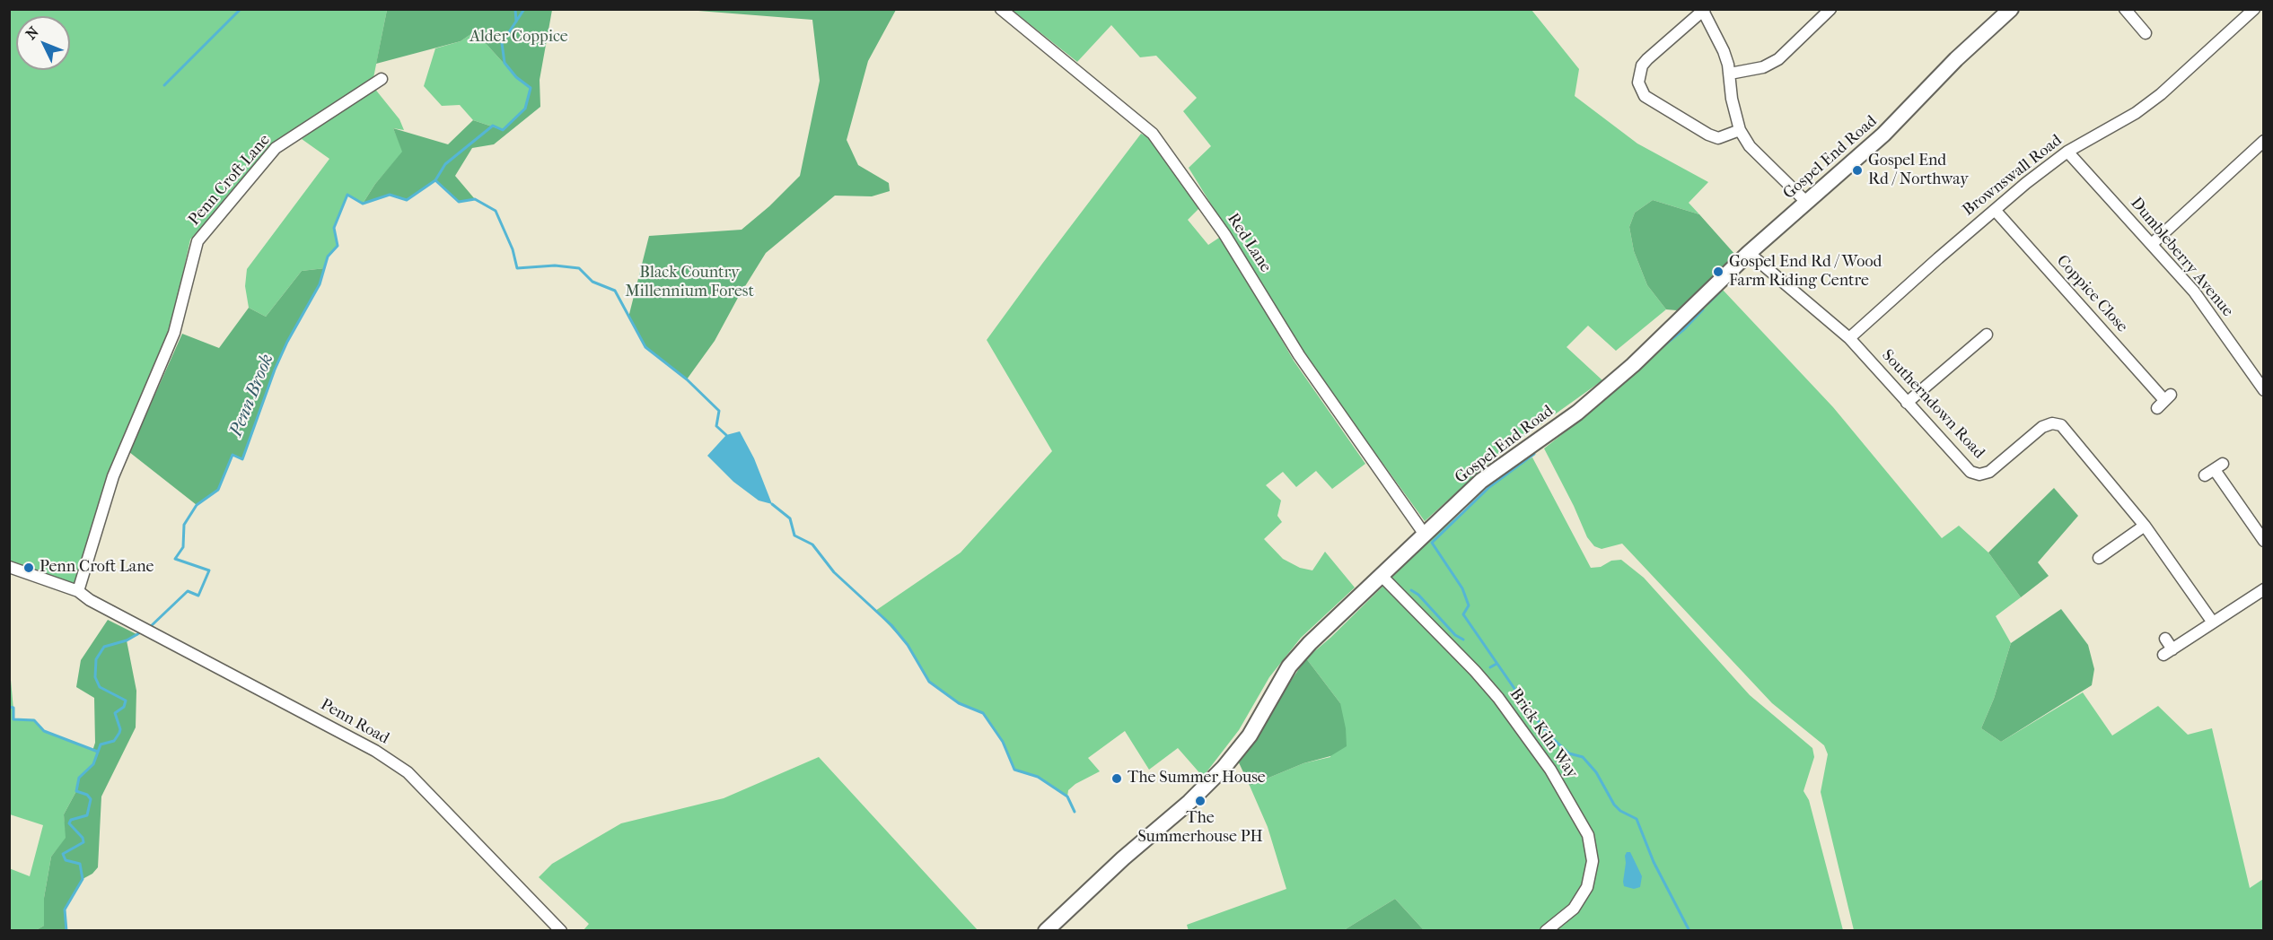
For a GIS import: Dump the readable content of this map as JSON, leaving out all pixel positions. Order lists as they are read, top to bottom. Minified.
{"streets":{"main road":["Gospel End Road"],"street":["Brownswall Road","Penn Croft Lane","Red Lane","Dumbleberry Avenue","Coppice Close","Southerndown Road","Penn Road","Brick Kiln Way"]},"crossings":[["Gospel End Road","Red Lane"],["Gospel End Road","Southerndown Road"],["Gospel End Road","Brick Kiln Way"],["Brownswall Road","Dumbleberry Avenue"],["Brownswall Road","Coppice Close"],["Brownswall Road","Southerndown Road"],["Penn Croft Lane","Penn Road"]],"water":["Penn Brook"],"parks":["Alder Coppice","Black Country Millennium Forest"],"places":["Gospel End Rd / Northway","Gospel End Rd / Wood Farm Riding Centre","Penn Croft Lane","The Summer House","The Summerhouse PH"],"north":"top left"}
